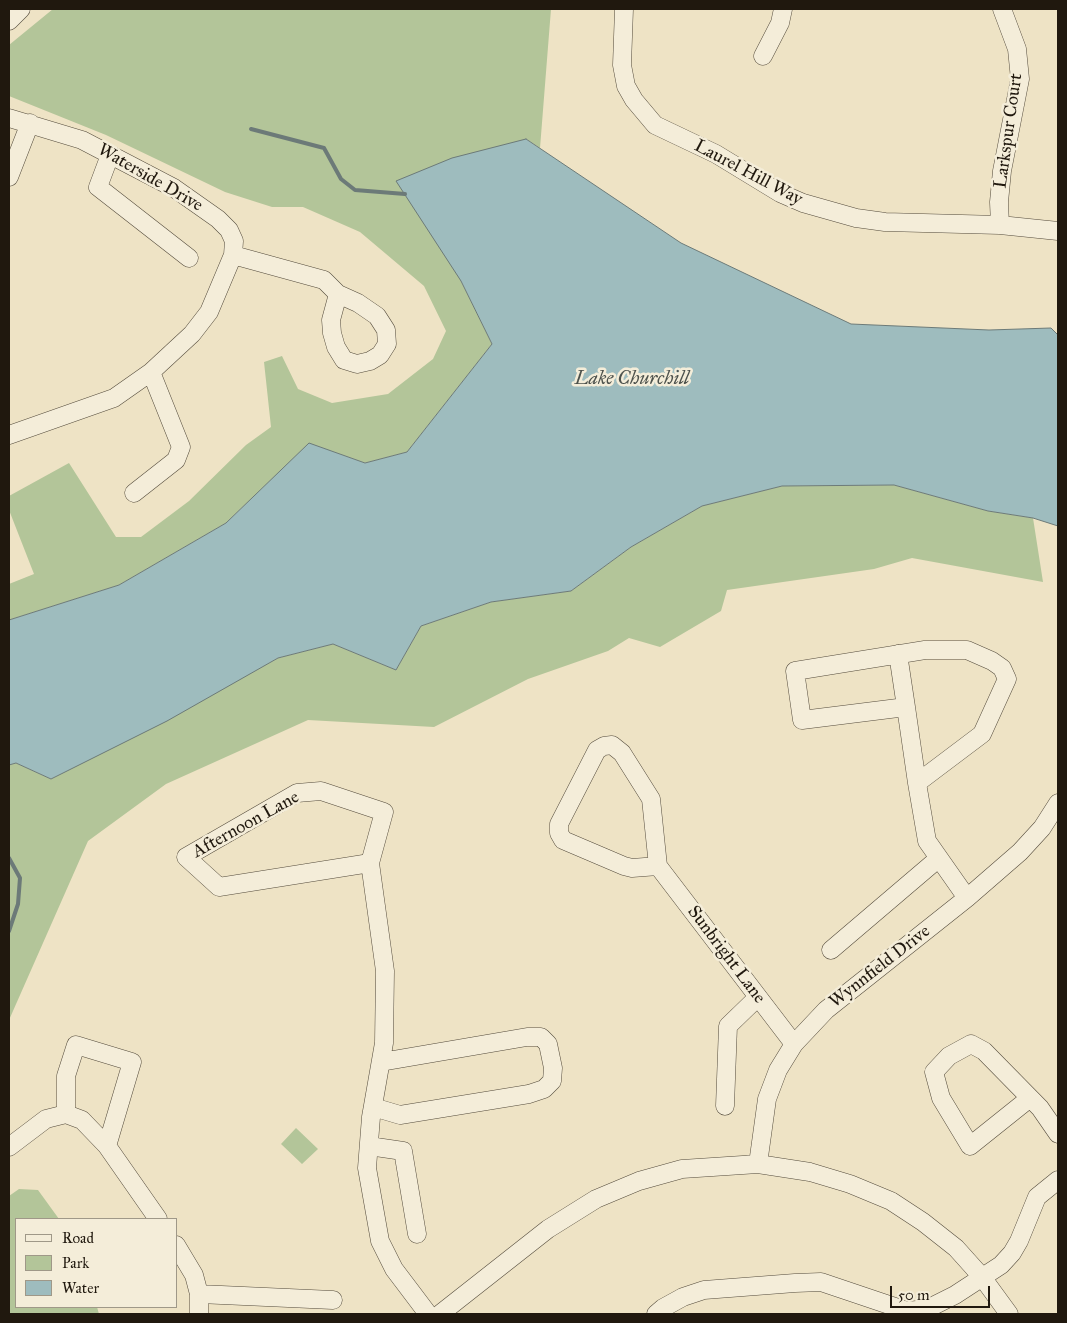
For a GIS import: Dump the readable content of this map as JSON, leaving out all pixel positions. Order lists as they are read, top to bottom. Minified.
{"streets":{"street":["Larkspur Court","Laurel Hill Way","Waterside Drive","Afternoon Lane","Sunbright Lane","Wynnfield Drive"]},"crossings":[["Larkspur Court","Laurel Hill Way"],["Sunbright Lane","Wynnfield Drive"]],"water":["Lake Churchill"],"legend":["Road","Park","Water"],"scale_bar":"50 m"}
